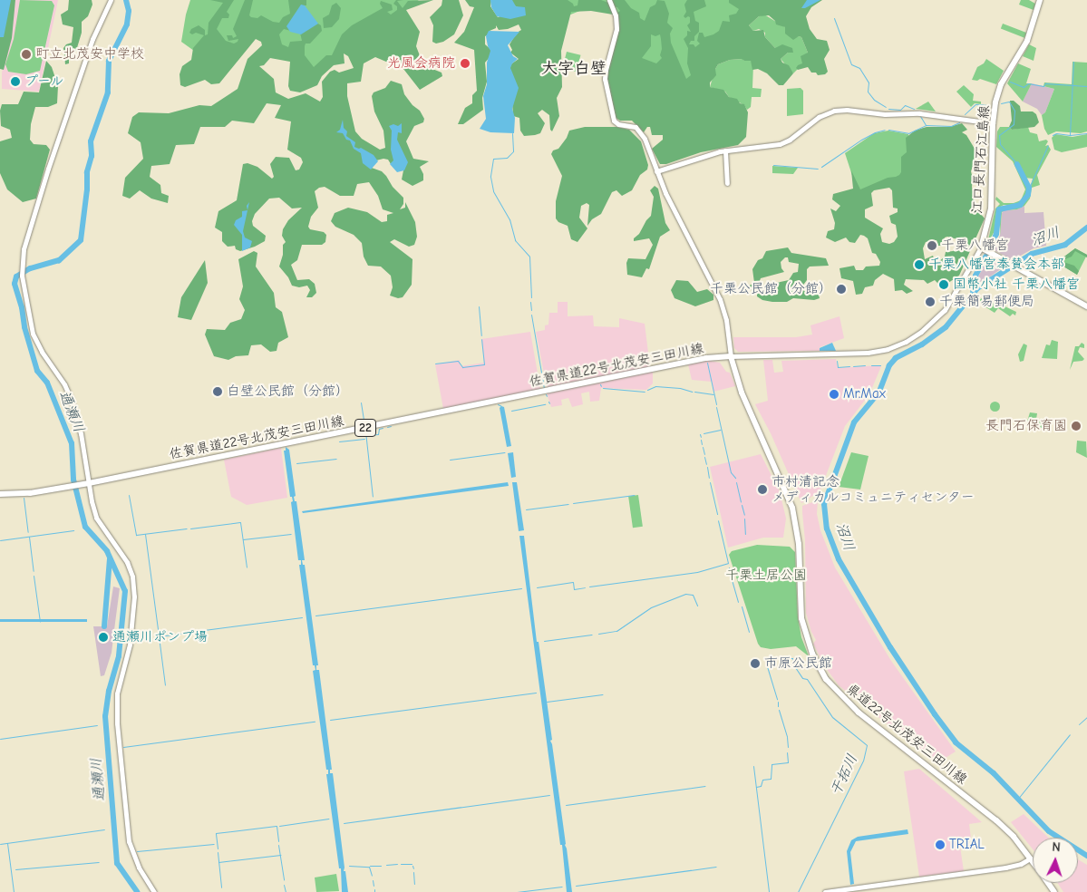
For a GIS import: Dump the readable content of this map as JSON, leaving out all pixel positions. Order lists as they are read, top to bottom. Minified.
{"streets":{"main road":["江口長門石江島線","佐賀県道22号北茂安三田川線","22","県道22号北茂安三田川線"]},"crossings":[["佐賀県道22号北茂安三田川線","県道22号北茂安三田川線"]],"districts":["大字白壁"],"water":["沼川","通瀬川","干拓川"],"parks":["千栗土居公園"],"places":["町立北茂安中学校","光風会病院","プール","千栗八幡宮","千栗八幡宮奉賛会本部","国幣小社 千栗八幡宮","千栗公民館（分館）","千栗簡易郵便局","白壁公民館（分館）","Mr.Max","長門石保育園","市村清記念 メディカルコミュニティセンター","通瀬川ポンプ場","市原公民館","TRIAL"],"north":"top"}
